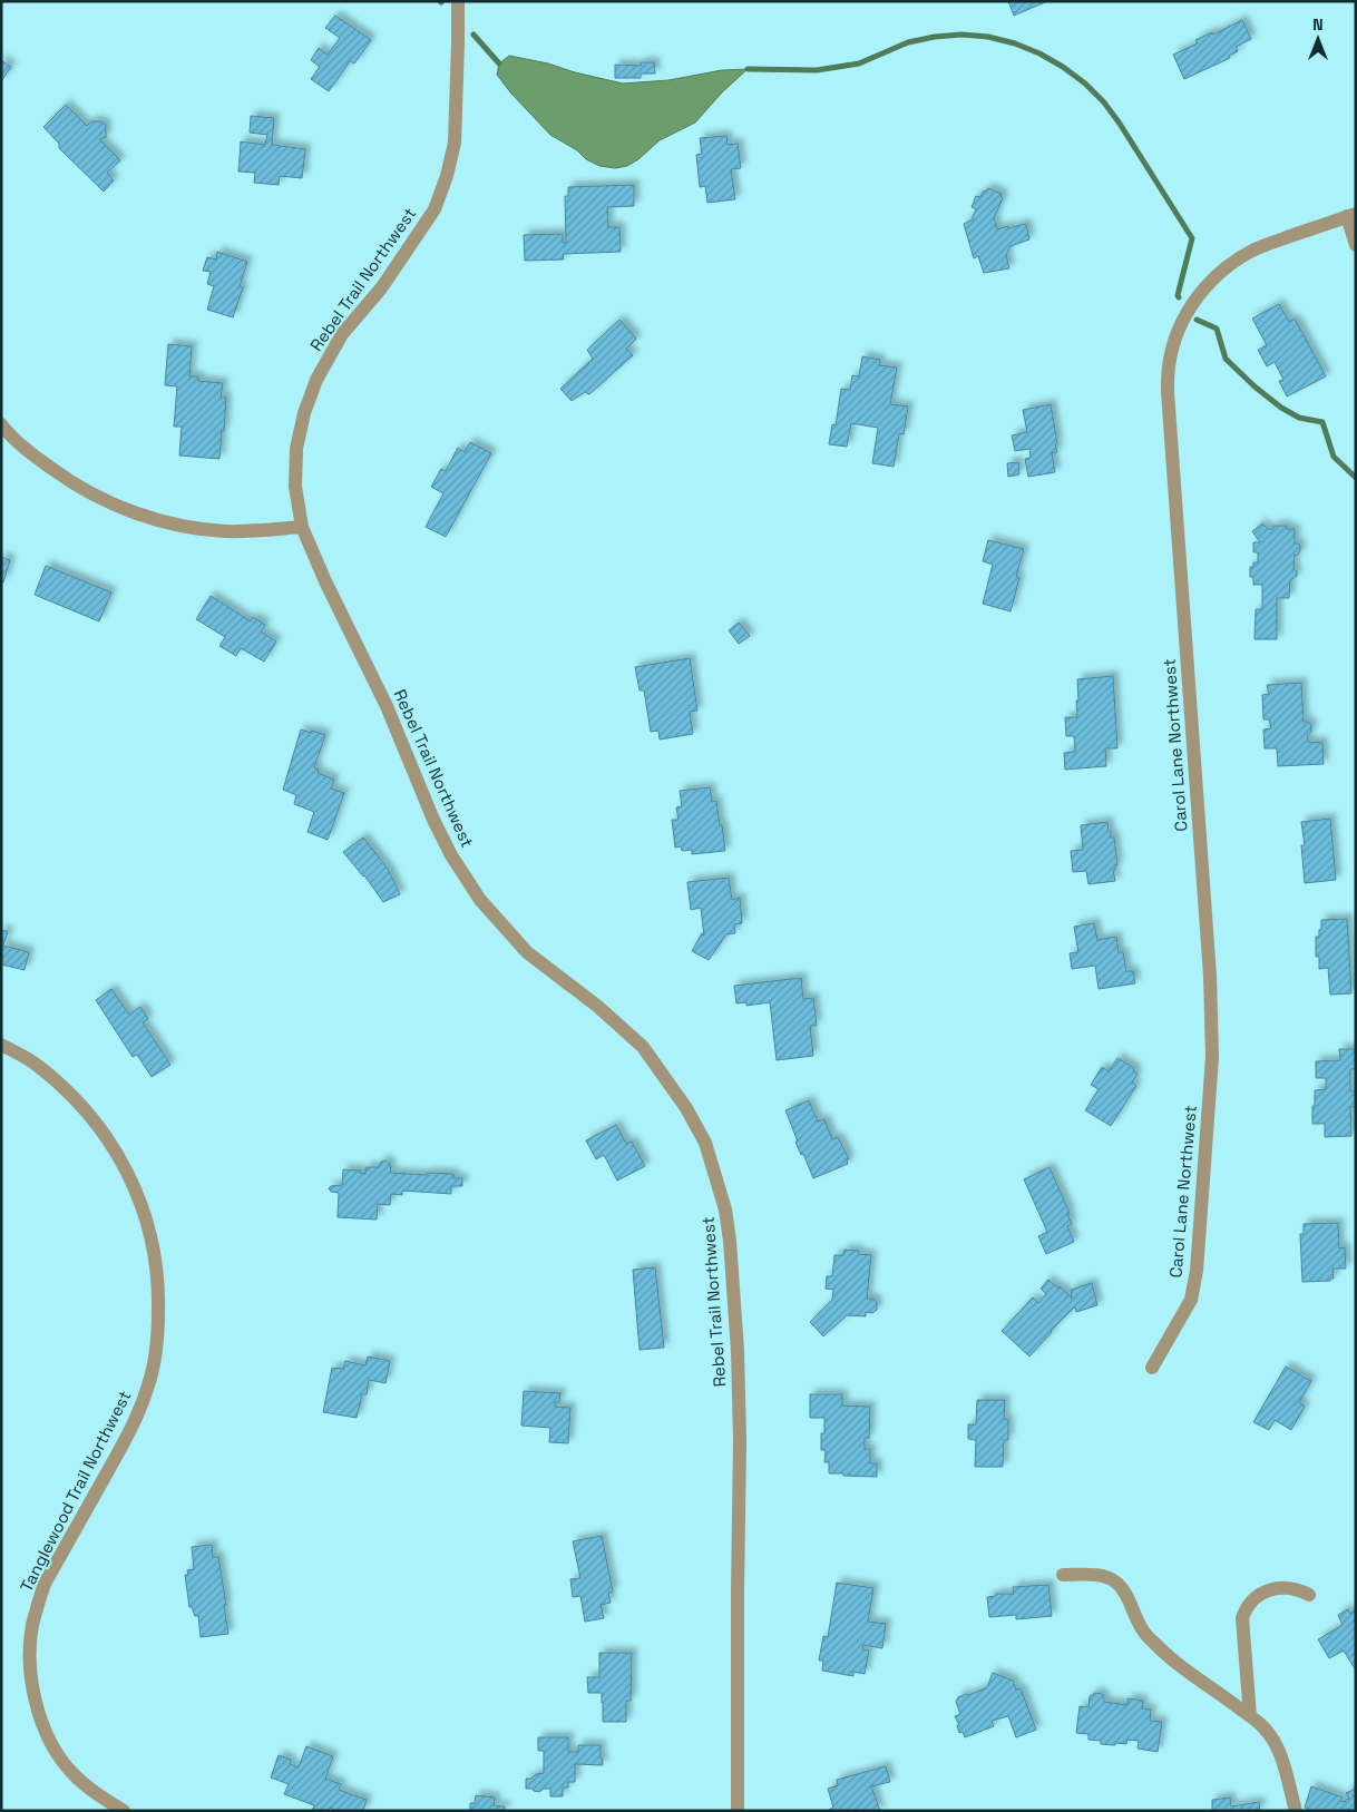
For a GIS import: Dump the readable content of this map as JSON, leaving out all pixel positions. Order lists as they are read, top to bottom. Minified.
{"streets":{"street":["Rebel Trail Northwest","Carol Lane Northwest","Tanglewood Trail Northwest"]},"north":"top"}
